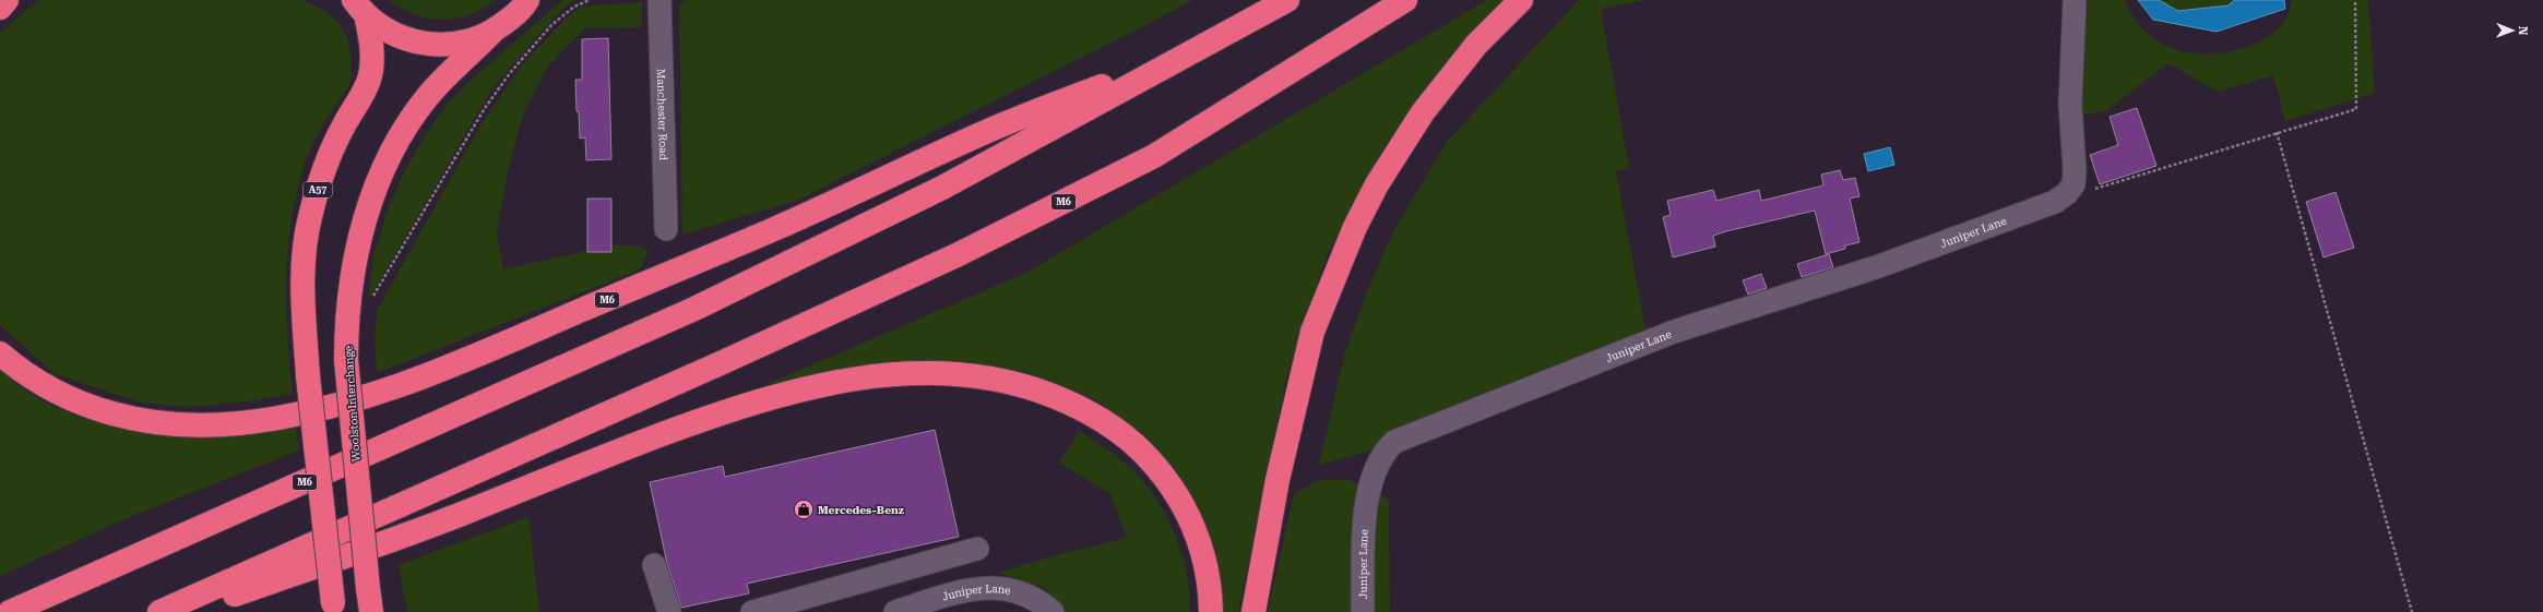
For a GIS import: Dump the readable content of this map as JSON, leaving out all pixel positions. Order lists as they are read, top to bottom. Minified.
{"streets":{"highway":["A57","M6","Woolston Interchange"],"street":["Manchester Road","Juniper Lane"]},"places":{"shop":["Mercedes-Benz"]},"north":"right"}
